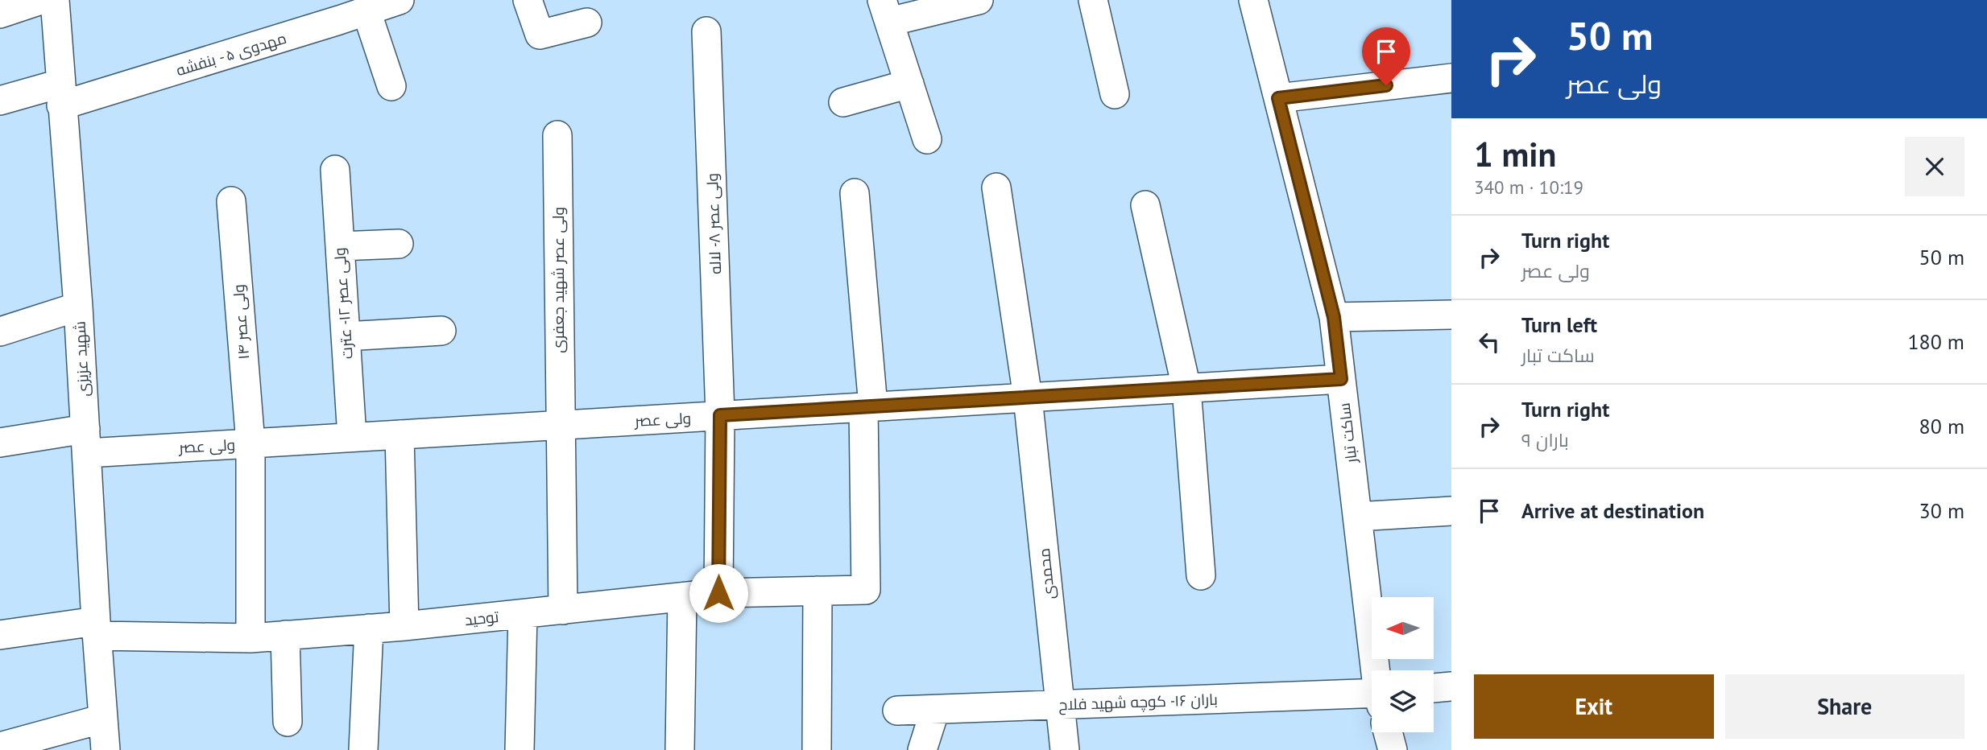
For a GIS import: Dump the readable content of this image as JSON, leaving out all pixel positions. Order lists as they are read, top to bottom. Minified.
{"streets":{"street":["مهدوی ۵ - بنفشه","ولی عصر ۸- لاله","ولی عصر شهید جعفری","ولی عصر ۱۲- عترت","ولی عصر ۱۴","شهید عزیزی","ولی عصر","ساکت تبار","محمدی","توحید","باران ۱۶- کوچه شهید فلاح"]},"crossings":[["مهدوی ۵ - بنفشه","شهید عزیزی"],["ولی عصر ۸- لاله","ولی عصر"],["ولی عصر ۸- لاله","توحید"],["ولی عصر شهید جعفری","ولی عصر"],["ولی عصر شهید جعفری","توحید"],["ولی عصر ۱۲- عترت","ولی عصر"],["ولی عصر ۱۴","ولی عصر"],["ولی عصر ۱۴","توحید"],["شهید عزیزی","ولی عصر"],["شهید عزیزی","توحید"],["ولی عصر","ساکت تبار"],["ولی عصر","محمدی"],["ولی عصر","توحید"],["محمدی","باران ۱۶- کوچه شهید فلاح"]],"north":"left","page":{"turn":["50 m","ولی عصر"],"heading":["1 min","340 m · 10:19"],"list":[{"name":"Turn right","note":"ولی عصر","value":"50 m"},{"name":"Turn left","note":"ساکت تبار","value":"180 m"},{"name":"Turn right","note":"باران ۹","value":"80 m"},{"name":"Arrive at destination","value":"30 m"}],"buttons":["Exit","Share"]}}
